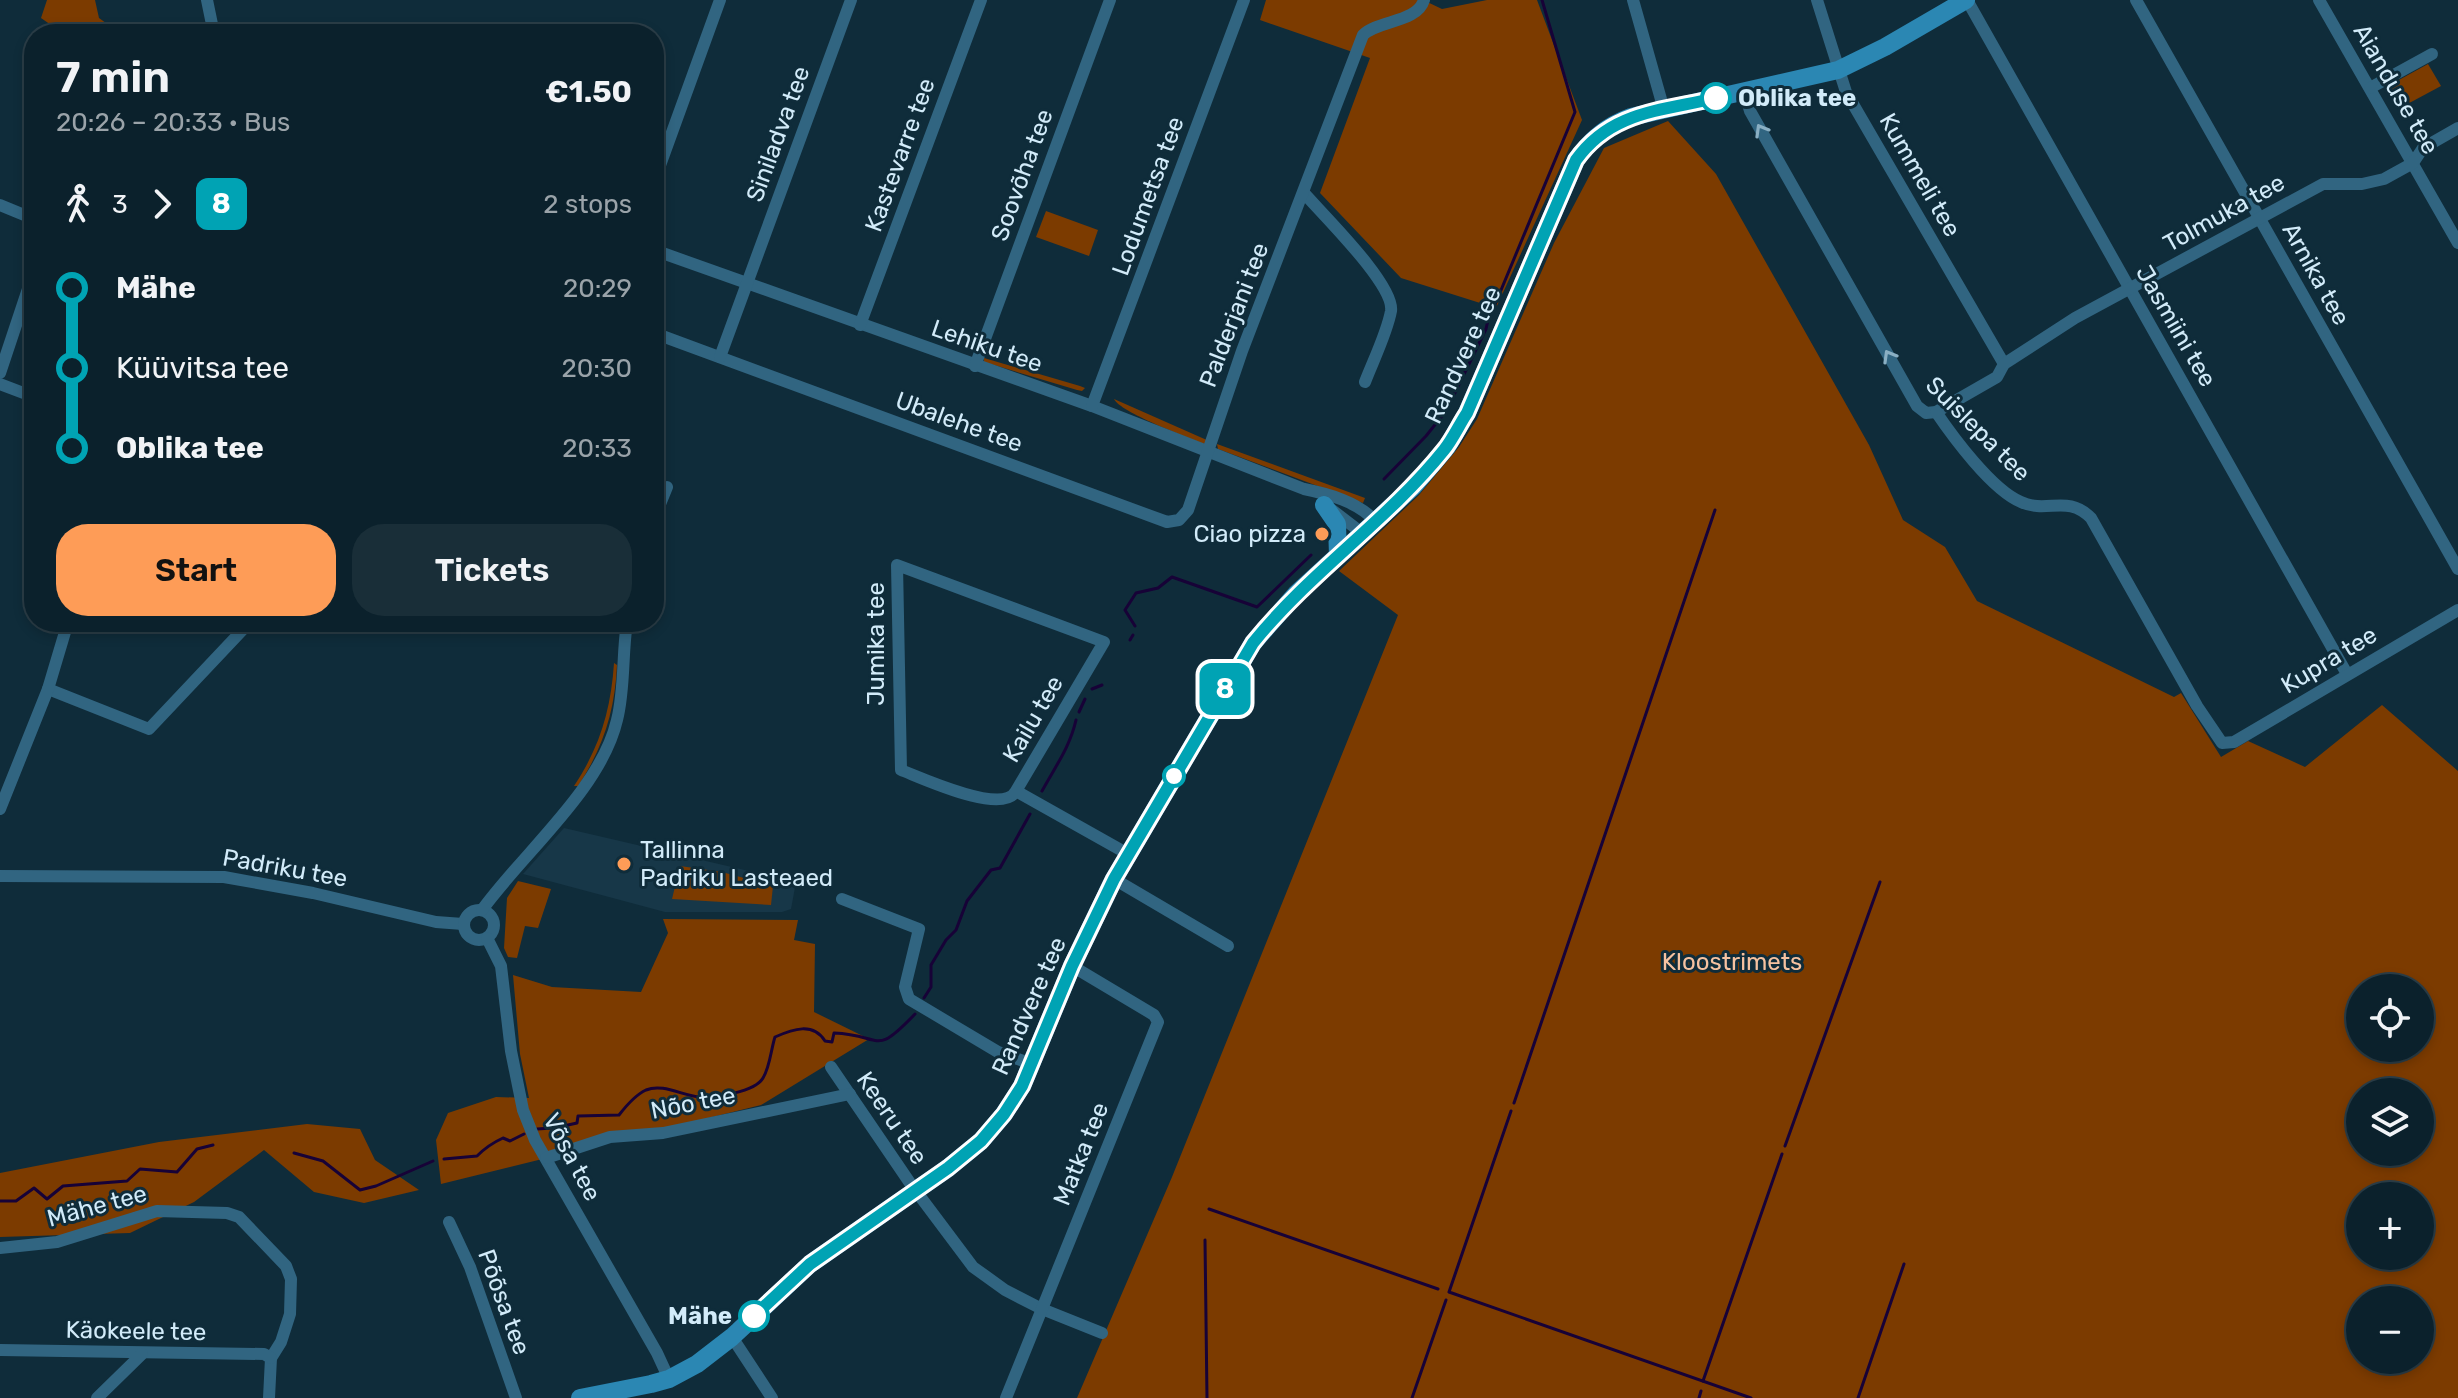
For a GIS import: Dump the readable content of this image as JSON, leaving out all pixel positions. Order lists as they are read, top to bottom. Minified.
{"streets":{"main road":["Randvere tee"],"street":["Aianduse tee","Siniladva tee","Kastevarre tee","Soovõha tee","Kummeli tee","Lodumetsa tee","Tolmuka tee","Arnika tee","Palderjani tee","Jasmiini tee","Lehiku tee","Ubalehe tee","Suislepa tee","Jumika tee","Kupra tee","Kailu tee","Padriku tee","Nõo tee","Keeru tee","Matka tee","Võsa tee","Mähe tee","Põõsa tee","Käokeele tee"]},"crossings":[["Aianduse tee","Tolmuka tee"],["Siniladva tee","Lehiku tee"],["Kastevarre tee","Lehiku tee"],["Soovõha tee","Lehiku tee"],["Kummeli tee","Tolmuka tee"],["Kummeli tee","Randvere tee"],["Lodumetsa tee","Lehiku tee"],["Tolmuka tee","Arnika tee"],["Tolmuka tee","Jasmiini tee"],["Tolmuka tee","Suislepa tee"],["Palderjani tee","Lehiku tee"],["Palderjani tee","Ubalehe tee"],["Jasmiini tee","Randvere tee"],["Jasmiini tee","Kupra tee"],["Lehiku tee","Randvere tee"],["Lehiku tee","Ubalehe tee"],["Randvere tee","Suislepa tee"],["Randvere tee","Kailu tee"],["Randvere tee","Keeru tee"],["Randvere tee","Matka tee"],["Randvere tee","Võsa tee"],["Suislepa tee","Kupra tee"],["Jumika tee","Kailu tee"],["Padriku tee","Võsa tee"],["Nõo tee","Keeru tee"],["Nõo tee","Võsa tee"],["Keeru tee","Matka tee"],["Mähe tee","Käokeele tee"]],"one_way":["Suislepa tee"],"parks":["Kloostrimets"],"places":["Oblika tee","Ciao pizza","Tallinna Padriku Lasteaed","Mähe"],"lines":["bus line 8"],"page":{"on_map":"8","heading":["7 min","20:26 – 20:33 · Bus","€1.50"],"legs":["3","8","2 stops"],"list":[{"name":"Mähe","value":"20:29"},{"name":"Küüvitsa tee","value":"20:30"},{"name":"Oblika tee","value":"20:33"}],"buttons":["Start","Tickets"],"map_buttons":["+","−"]}}
